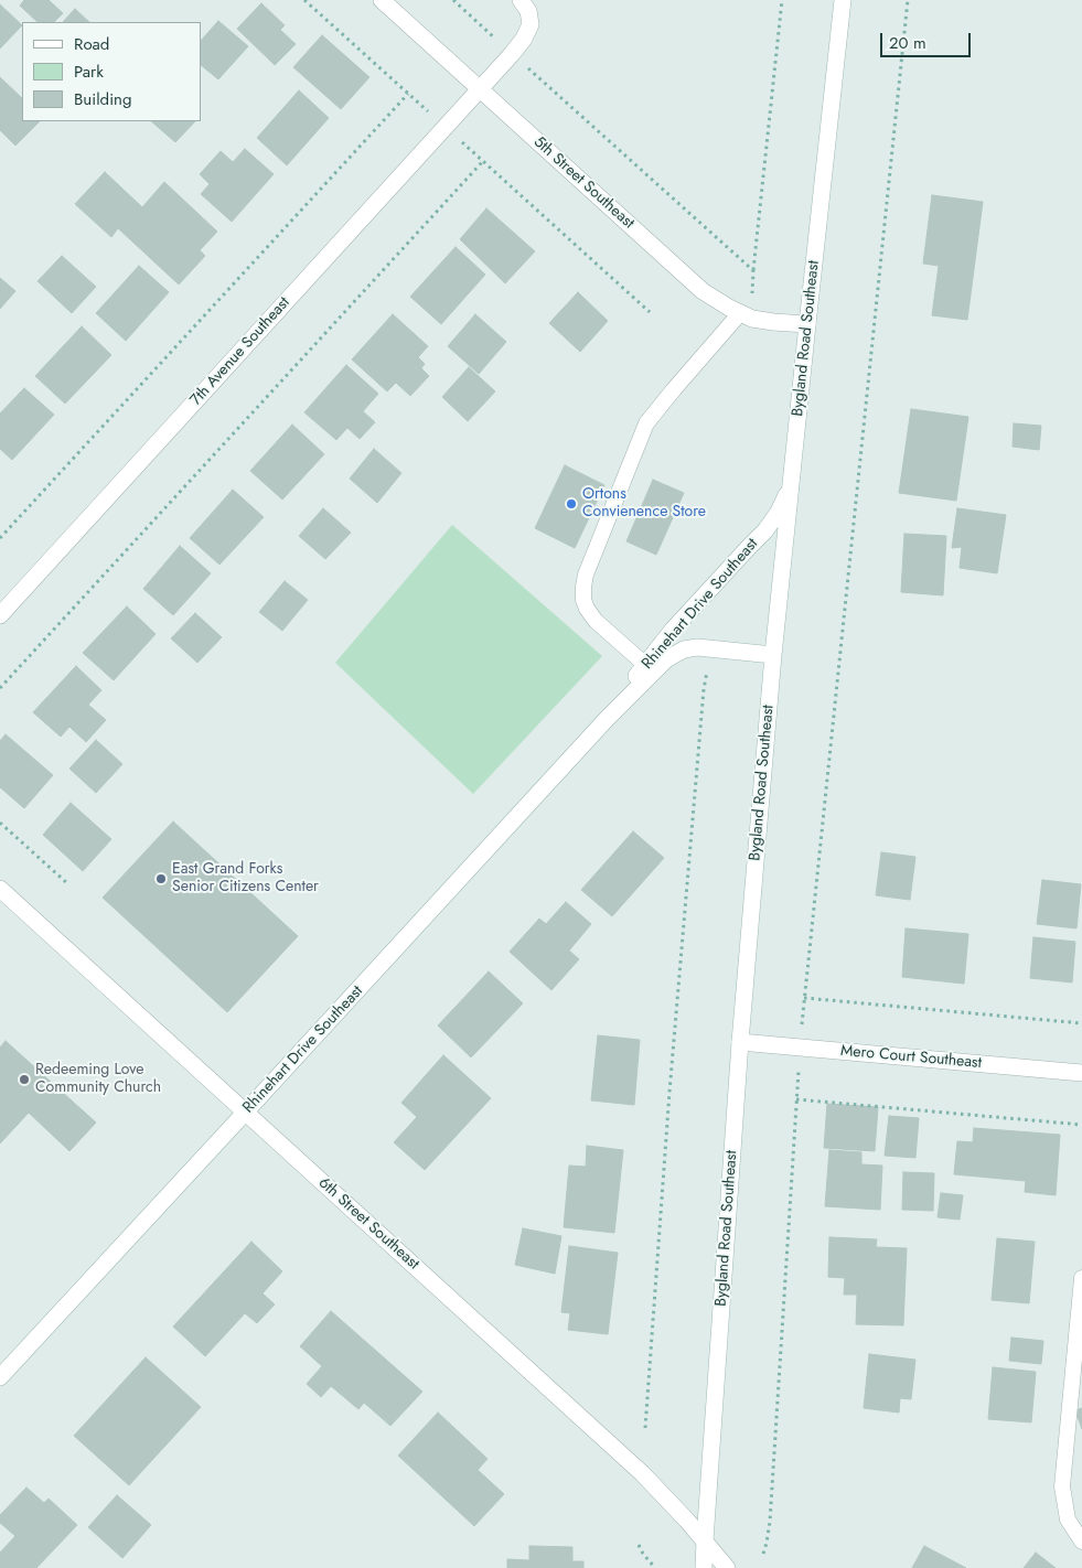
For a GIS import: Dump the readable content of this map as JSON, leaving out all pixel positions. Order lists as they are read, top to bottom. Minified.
{"streets":{"street":["5th Street Southeast","Bygland Road Southeast","7th Avenue Southeast","Rhinehart Drive Southeast","Mero Court Southeast","6th Street Southeast"]},"crossings":[["5th Street Southeast","Bygland Road Southeast"],["5th Street Southeast","7th Avenue Southeast"],["Bygland Road Southeast","Rhinehart Drive Southeast"],["Bygland Road Southeast","Mero Court Southeast"],["Bygland Road Southeast","6th Street Southeast"],["Rhinehart Drive Southeast","6th Street Southeast"]],"places":["Ortons Convienence Store","East Grand Forks Senior Citizens Center","Redeeming Love Community Church"],"legend":["Road","Park","Building"],"scale_bar":"20 m"}
